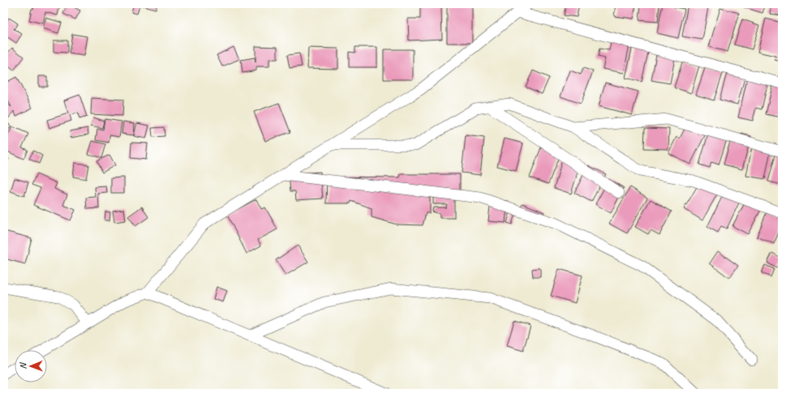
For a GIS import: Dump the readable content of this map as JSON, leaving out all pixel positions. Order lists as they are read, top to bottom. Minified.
{"north":"left"}
